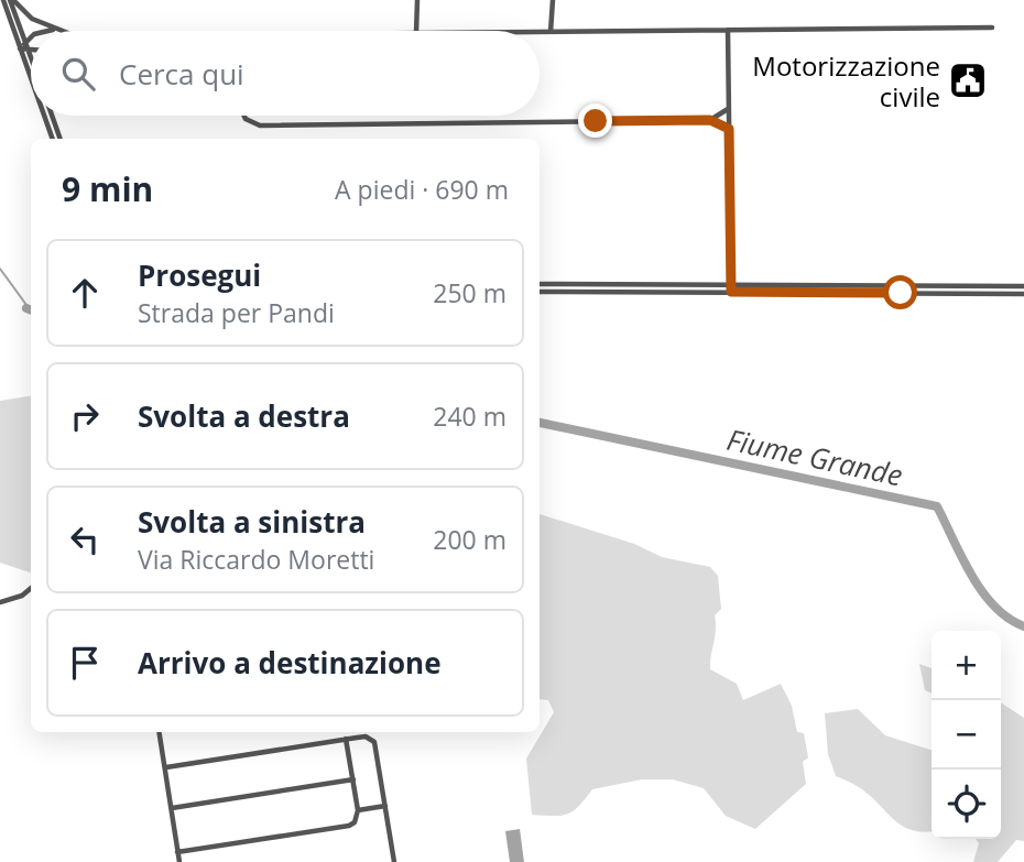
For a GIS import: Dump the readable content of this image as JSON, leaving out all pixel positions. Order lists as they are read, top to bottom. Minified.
{"water":["Fiume Grande"],"places":{"public building":["Motorizzazione civile"]},"page":{"search":"Cerca qui","heading":["9 min","A piedi · 690 m"],"list":[["Prosegui","Strada per Pandi","250 m"],["Svolta a destra","240 m"],["Svolta a sinistra","Via Riccardo Moretti","200 m"],"Arrivo a destinazione"],"map_buttons":["+","−"]}}
